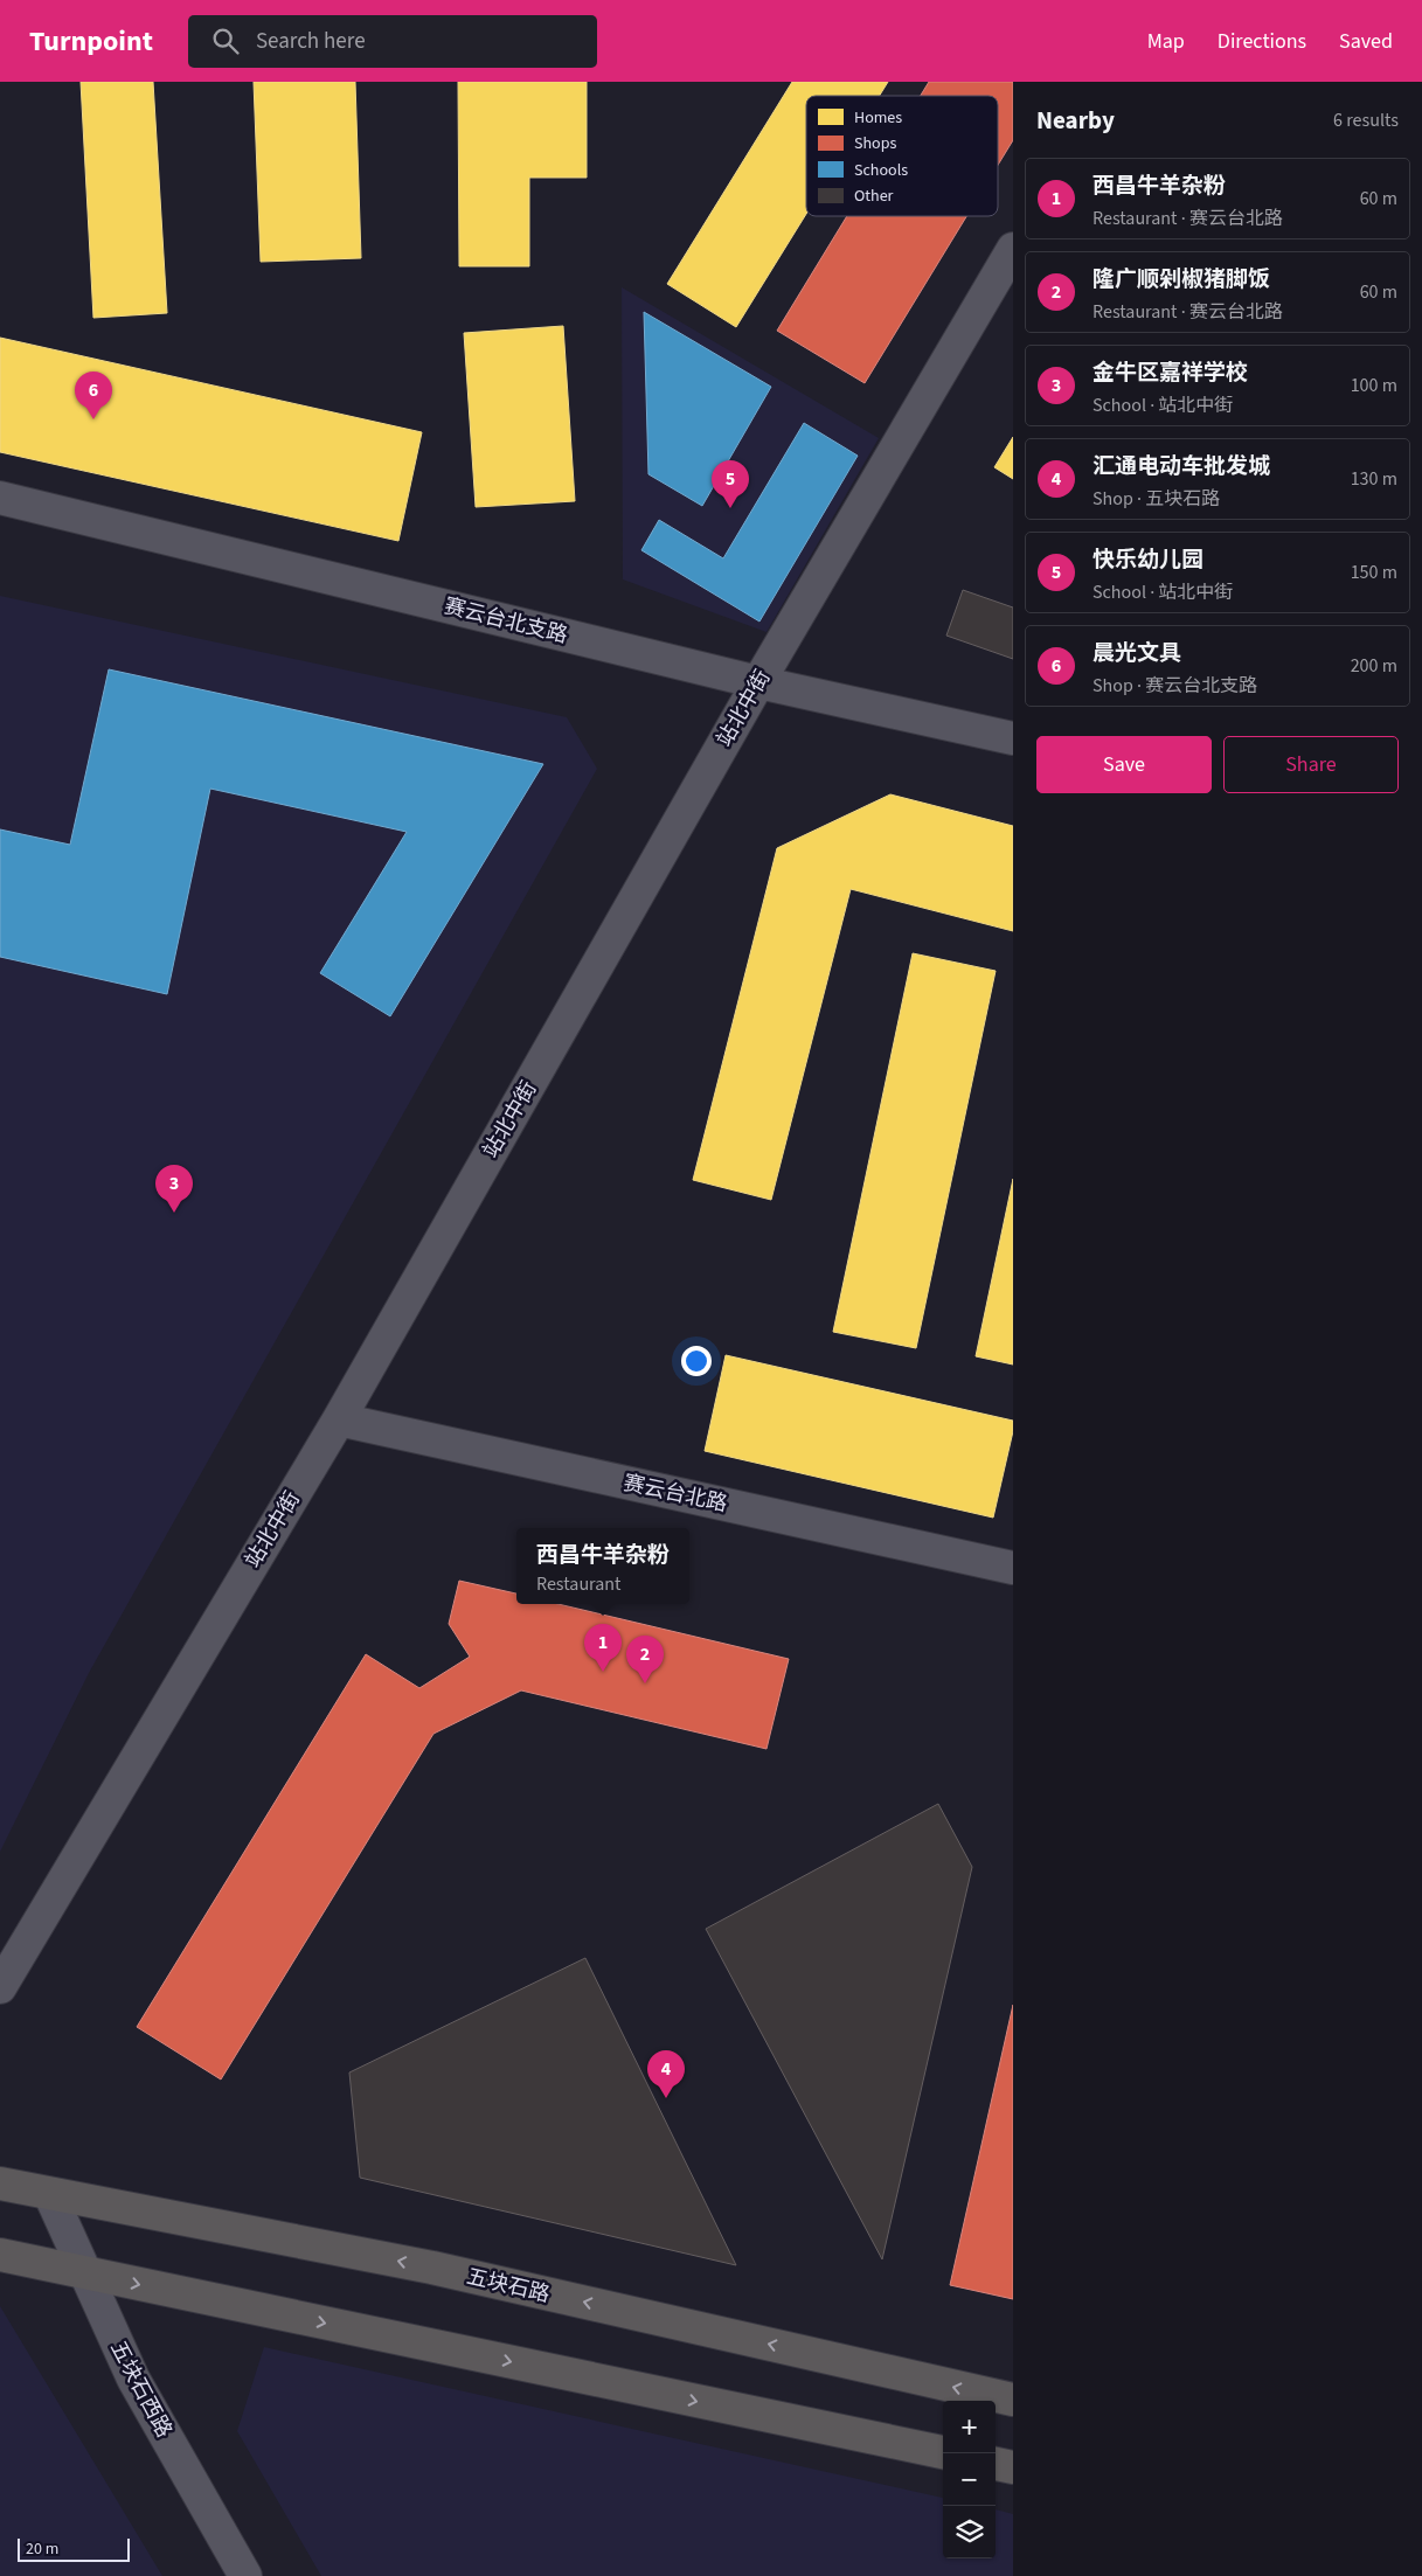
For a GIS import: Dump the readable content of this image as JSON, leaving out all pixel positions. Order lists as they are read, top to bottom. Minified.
{"streets":{"main road":["五块石路"],"street":["赛云台北支路","站北中街","赛云台北路","五块石西路"]},"crossings":[["赛云台北支路","站北中街"],["站北中街","赛云台北路"],["五块石路","五块石西路"]],"legend":["Homes","Shops","Schools","Other"],"scale_bar":"20 m","page":{"header":"Turnpoint","search":"Search here","nav":["Map","Directions","Saved"],"heading":["Nearby","6 results"],"list":[{"mark":"1","name":"西昌牛羊杂粉","note":"Restaurant · 赛云台北路","value":"60 m"},{"mark":"2","name":"隆广顺剁椒猪脚饭","note":"Restaurant · 赛云台北路","value":"60 m"},{"mark":"3","name":"金牛区嘉祥学校","note":"School · 站北中街","value":"100 m"},{"mark":"4","name":"汇通电动车批发城","note":"Shop · 五块石路","value":"130 m"},{"mark":"5","name":"快乐幼儿园","note":"School · 站北中街","value":"150 m"},{"mark":"6","name":"晨光文具","note":"Shop · 赛云台北支路","value":"200 m"}],"pins":["6","5","3","1","2","4"],"buttons":["Save","Share"],"popup":["西昌牛羊杂粉","Restaurant"],"map_buttons":["+","−"],"scale":"20 m"}}
